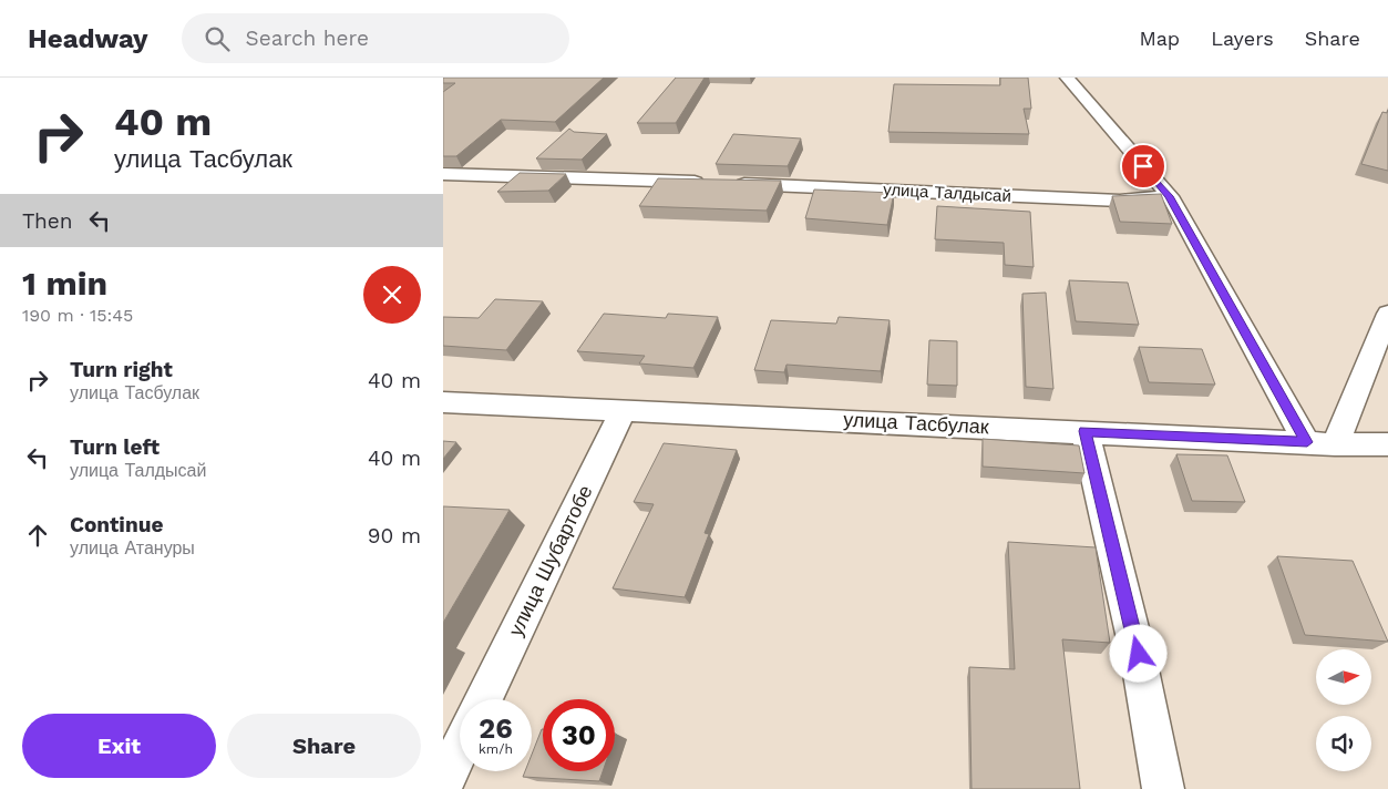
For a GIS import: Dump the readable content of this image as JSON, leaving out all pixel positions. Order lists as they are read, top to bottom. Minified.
{"streets":{"street":["улица Талдысай","улица Тасбулак","улица Шубартобе"]},"crossings":[["улица Тасбулак","улица Шубартобе"]],"north":"right","page":{"header":"Headway","search":"Search here","nav":["Map","Layers","Share"],"turn":["40 m","улица Тасбулак"],"then":"Then","heading":["1 min","190 m · 15:45"],"list":[{"name":"Turn right","note":"улица Тасбулак","value":"40 m"},{"name":"Turn left","note":"улица Талдысай","value":"40 m"},{"name":"Continue","note":"улица Атануры","value":"90 m"}],"speed":"26 km/h","limit":"30","buttons":["Exit","Share"]}}
